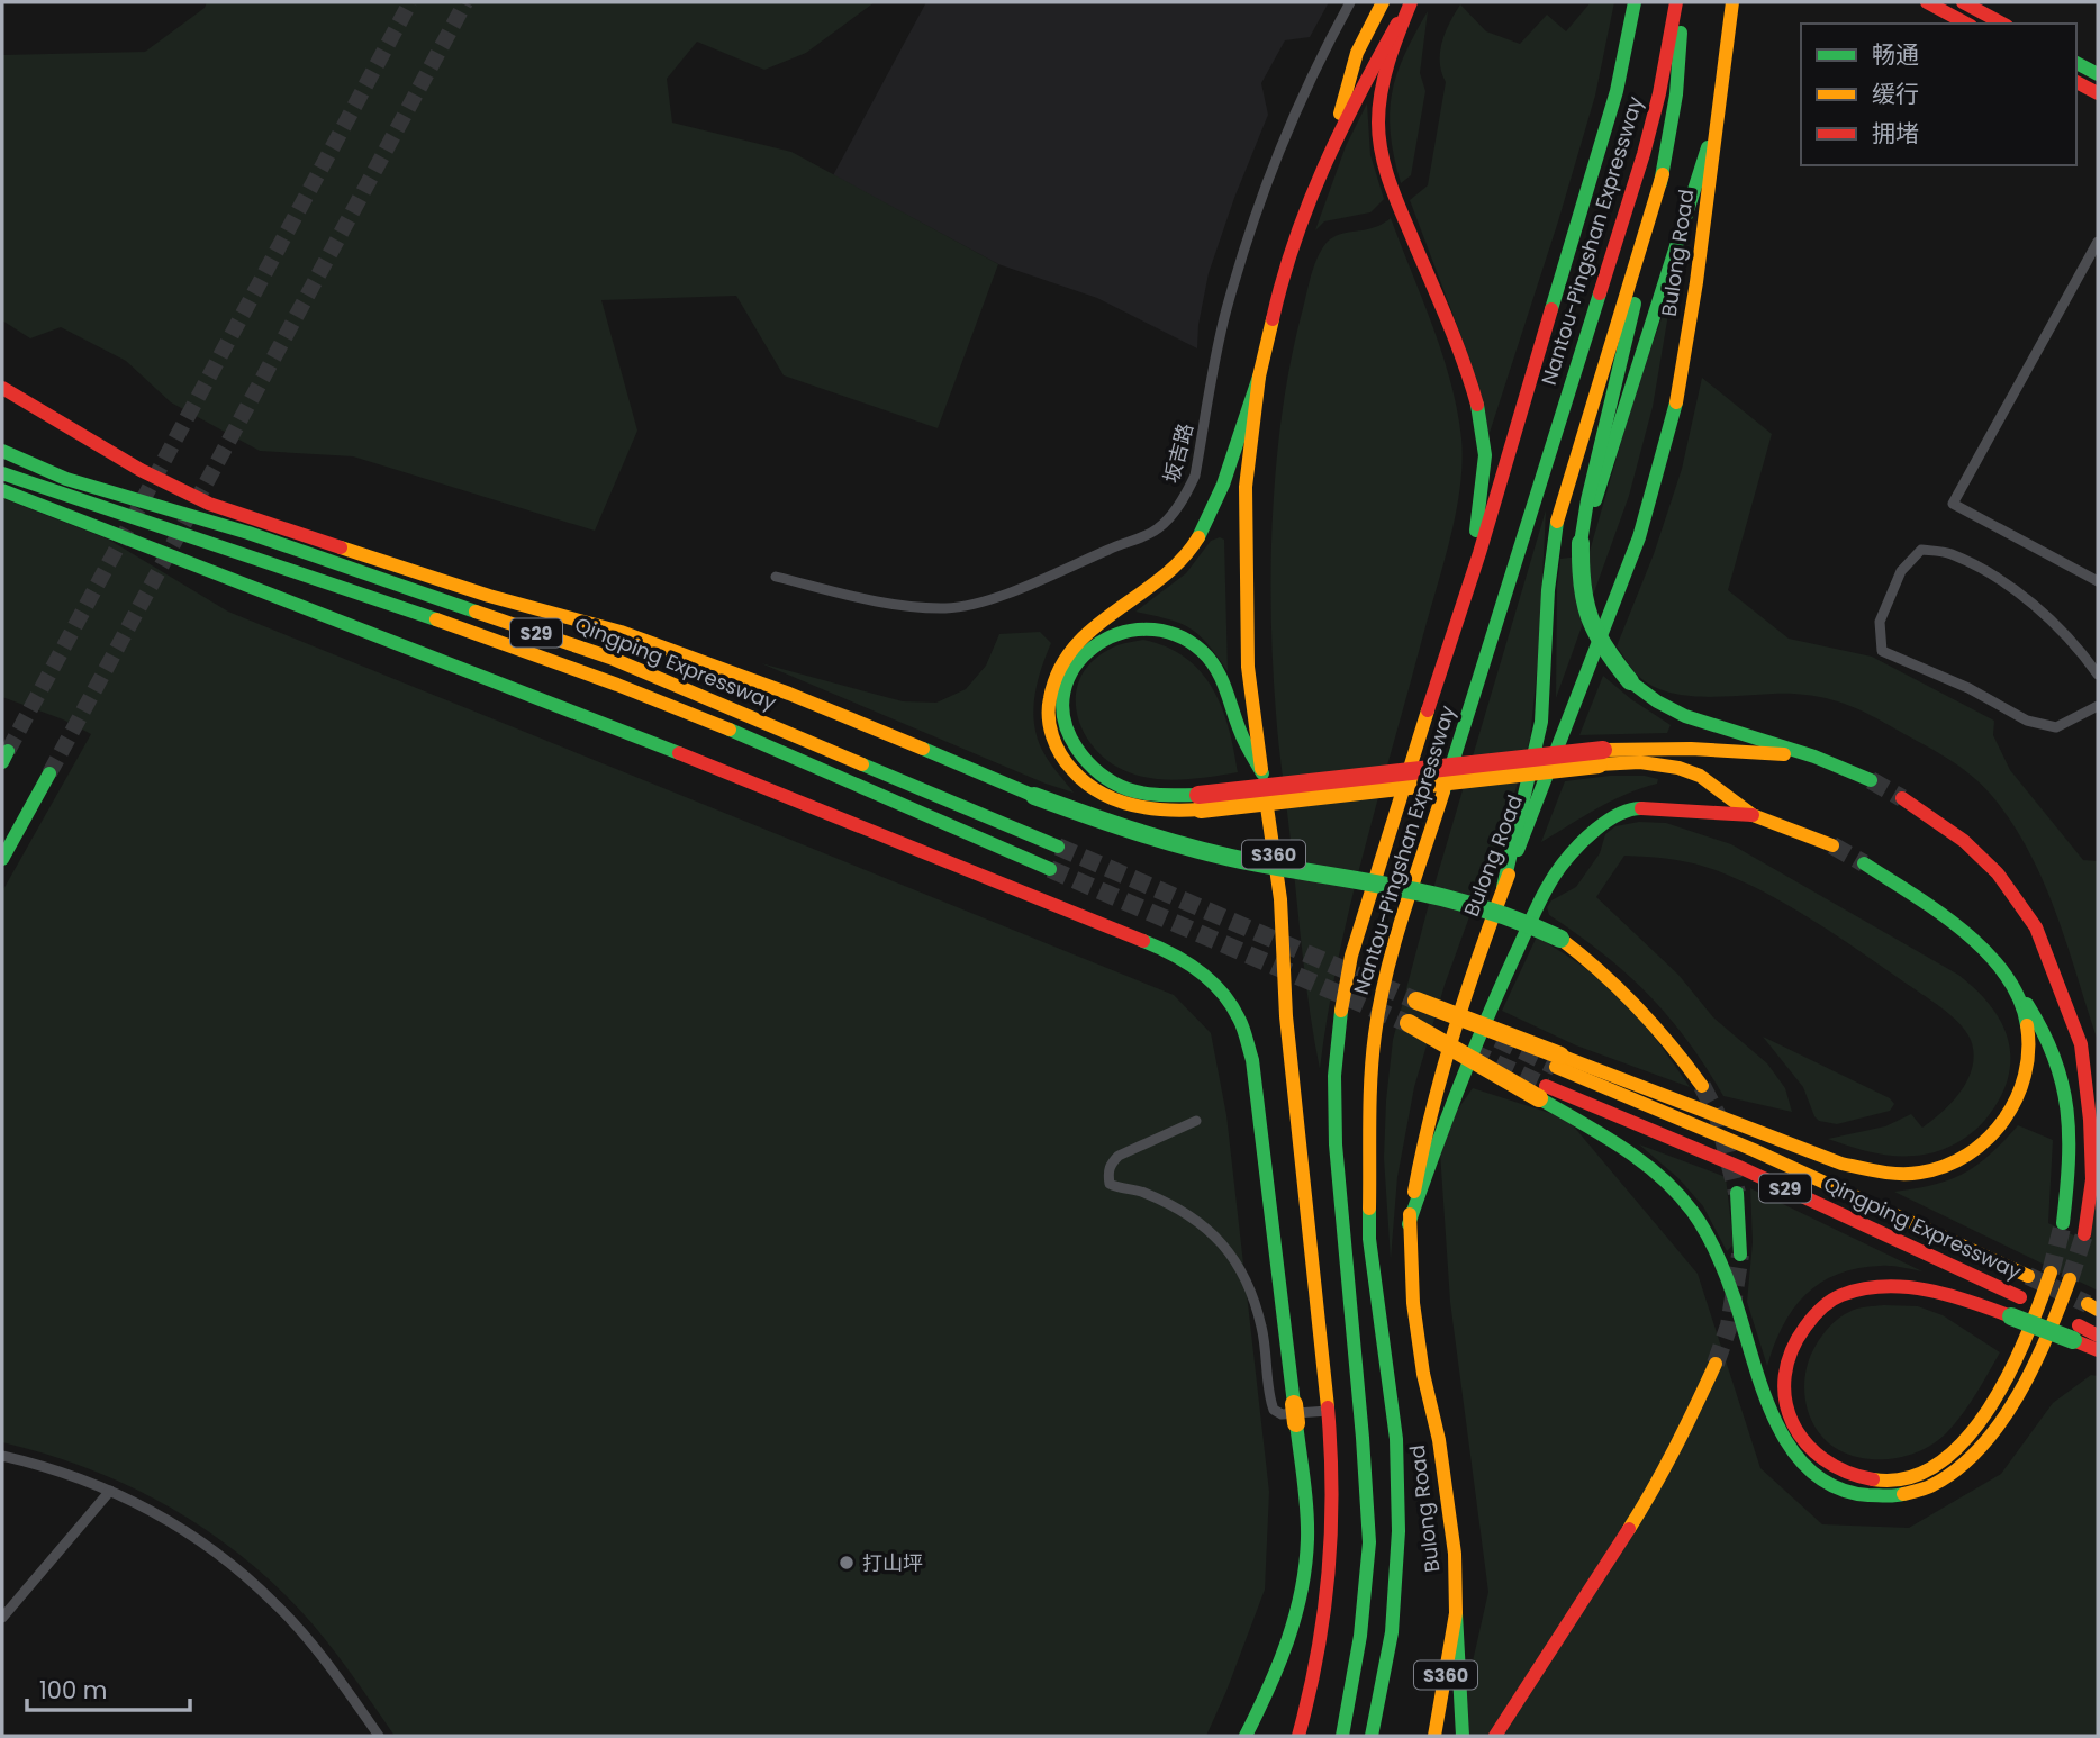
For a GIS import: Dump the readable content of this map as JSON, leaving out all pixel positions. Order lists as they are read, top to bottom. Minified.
{"streets":{"main road":["Nantou-Pingshan Expressway","Bulong Road","S29","Qingping Expressway","S360"],"street":["坂吉路"]},"places":["打山坪"],"legend":["畅通","缓行","拥堵"],"scale_bar":"100 m"}
